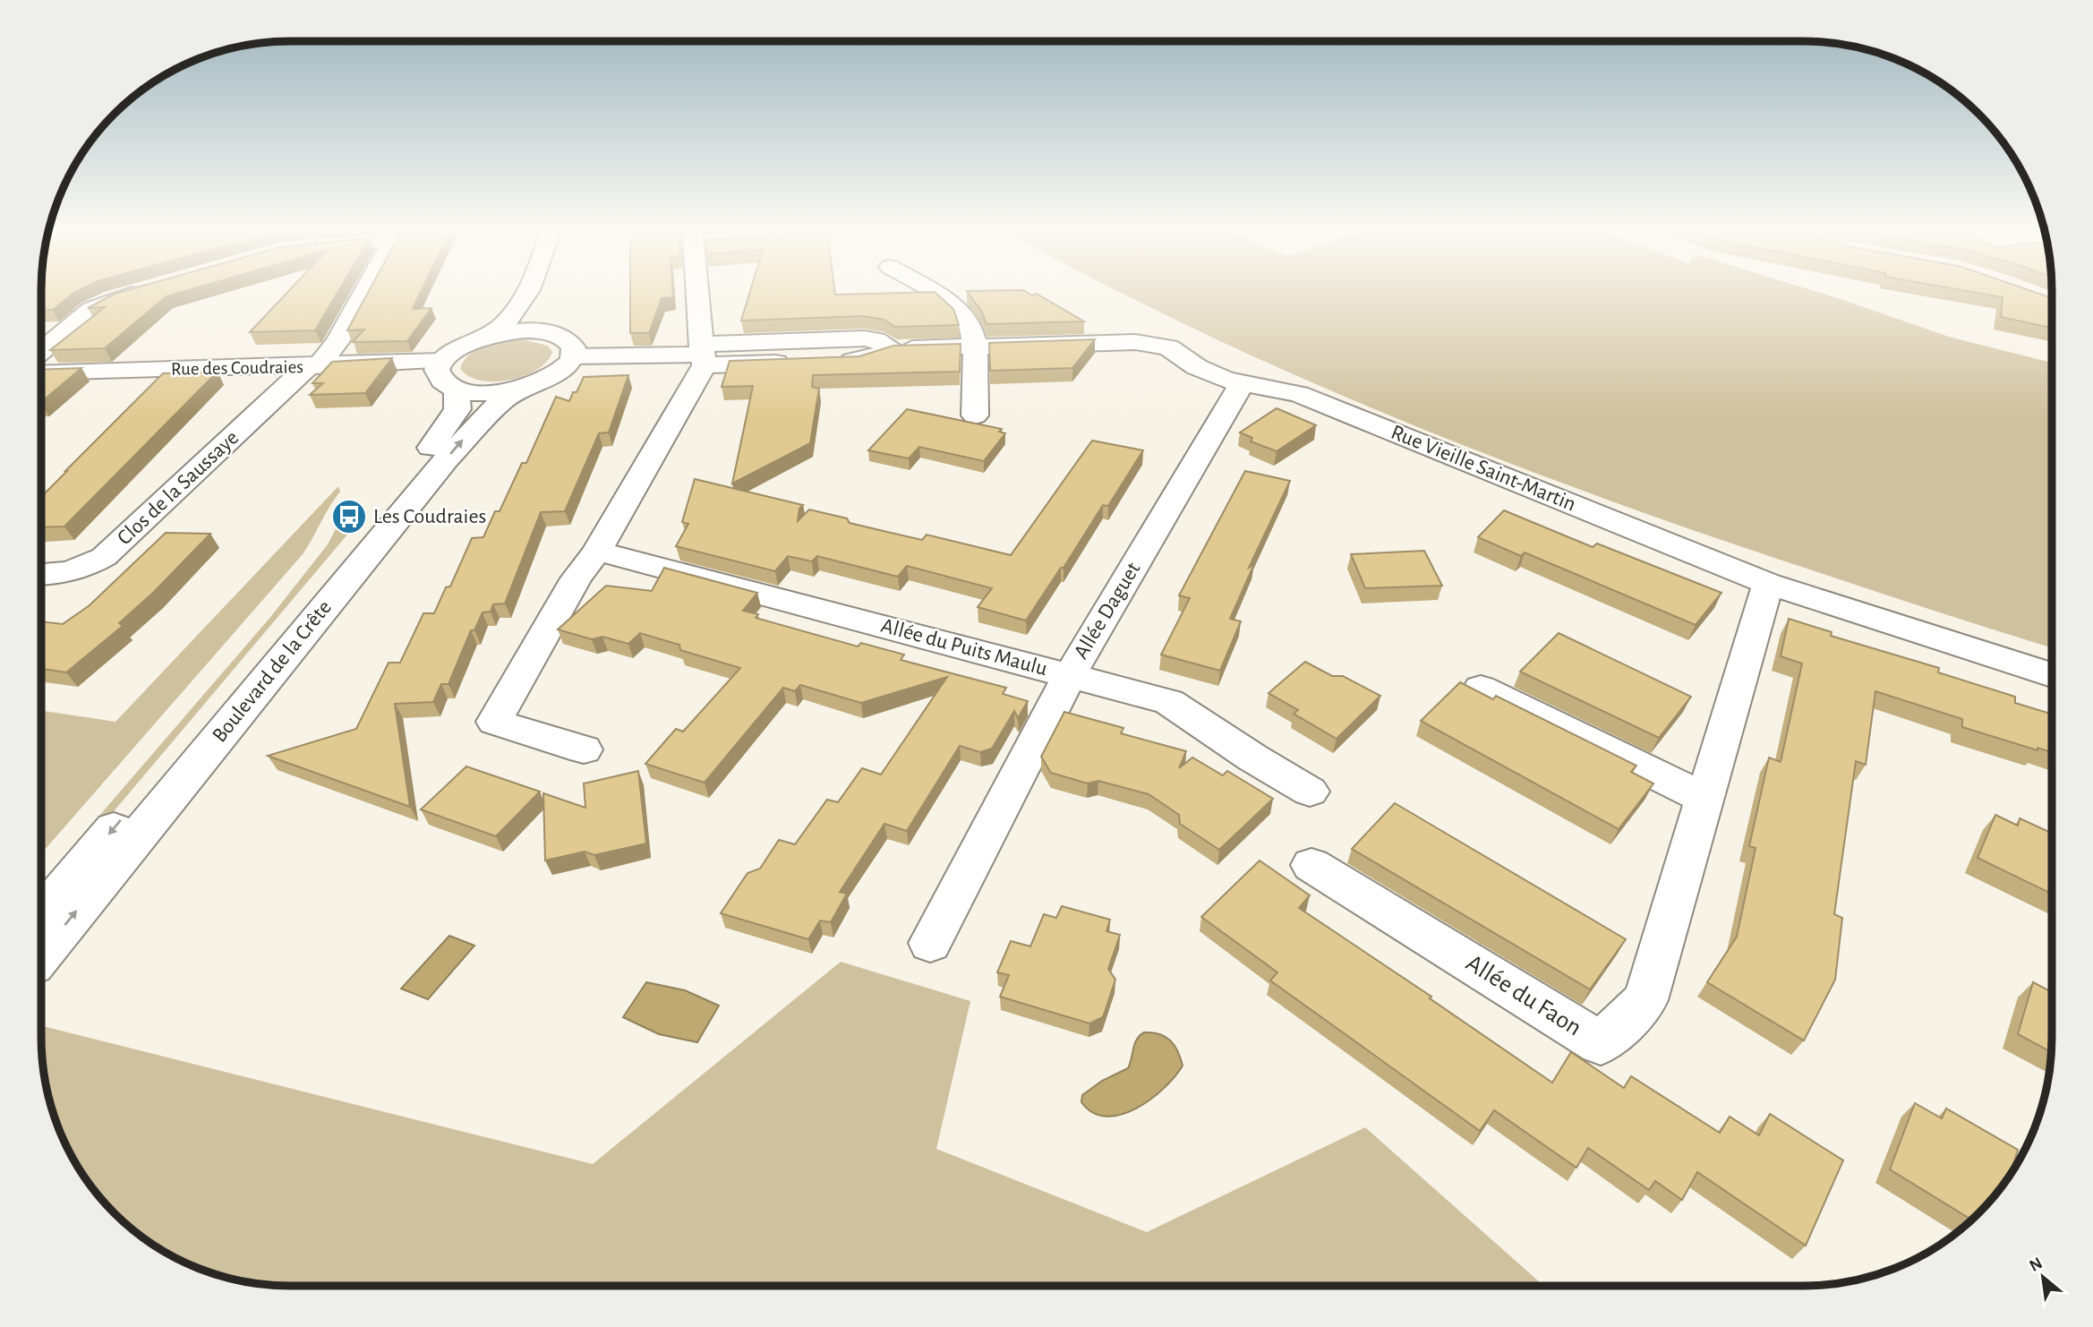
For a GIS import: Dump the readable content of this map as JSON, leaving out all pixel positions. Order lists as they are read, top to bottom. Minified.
{"streets":{"street":["Rue des Coudraies","Rue Vieille Saint-Martin","Clos de la Saussaye","Allée Daguet","Allée du Puits Maulu","Boulevard de la Crête","Allée du Faon"]},"crossings":[["Rue des Coudraies","Clos de la Saussaye"],["Rue des Coudraies","Boulevard de la Crête"],["Rue Vieille Saint-Martin","Allée Daguet"],["Rue Vieille Saint-Martin","Boulevard de la Crête"],["Rue Vieille Saint-Martin","Allée du Faon"],["Allée Daguet","Allée du Puits Maulu"]],"places":{"bus stop":["Les Coudraies"]},"north":"top left"}
